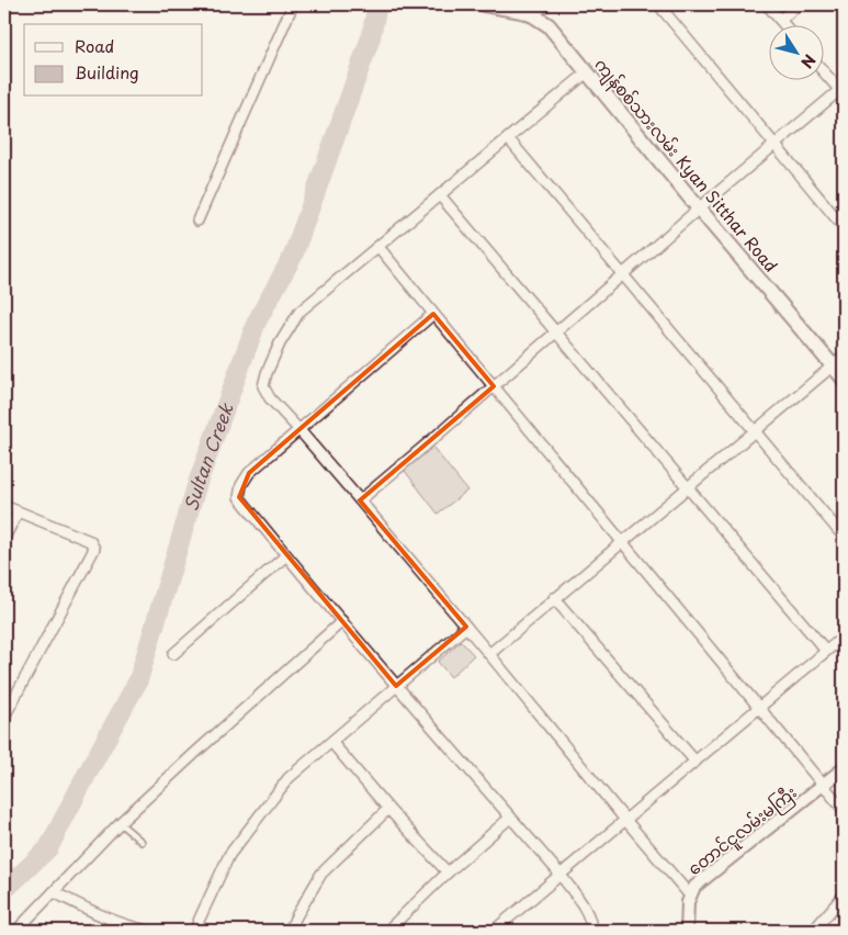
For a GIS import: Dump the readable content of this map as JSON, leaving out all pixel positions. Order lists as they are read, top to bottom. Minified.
{"streets":{"main road":["ကျန်စစ်သားလမ်း Kyan Sitthar Road"],"street":["တောင်ငူလမ်းမကြီး"]},"water":["Sultan Creek"],"legend":["Road","Building"],"north":"bottom right"}
